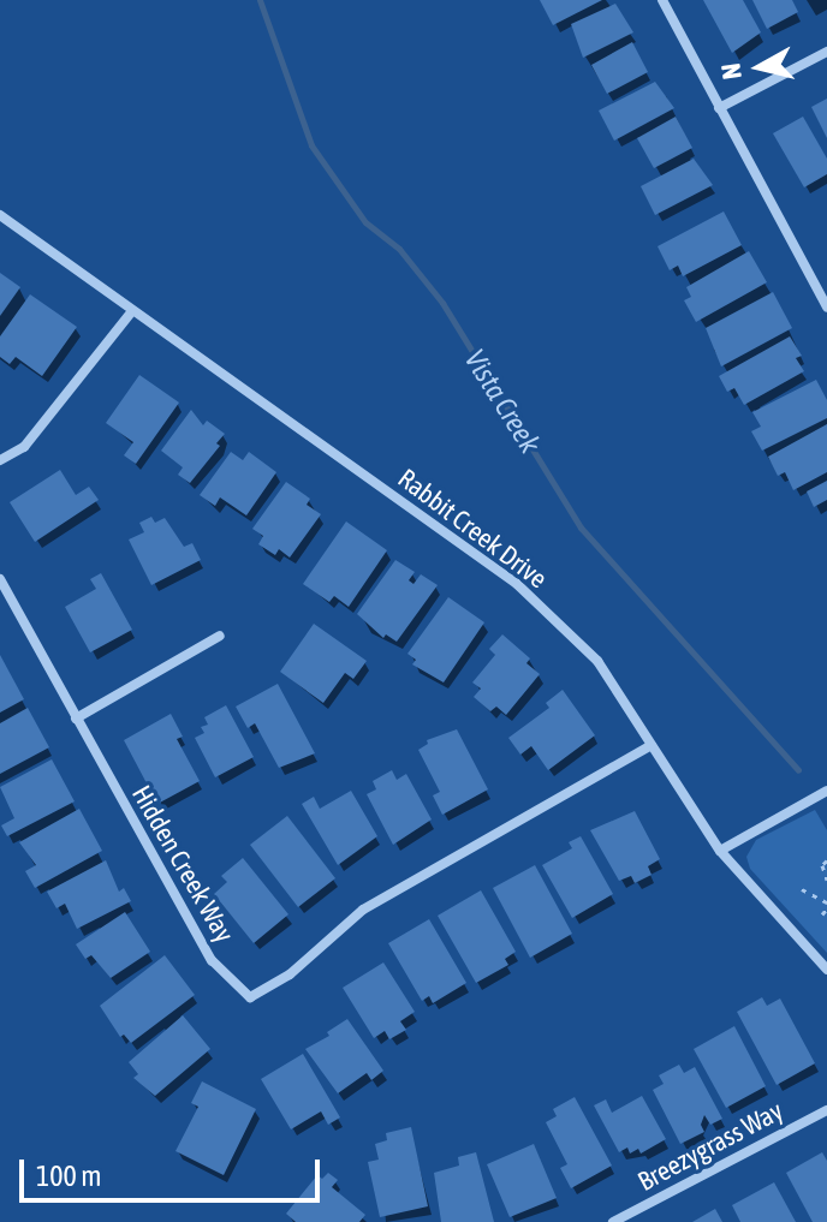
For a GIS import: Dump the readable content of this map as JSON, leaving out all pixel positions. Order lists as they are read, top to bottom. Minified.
{"streets":{"street":["Rabbit Creek Drive","Hidden Creek Way","Breezygrass Way"]},"crossings":[["Rabbit Creek Drive","Hidden Creek Way"]],"water":["Vista Creek"],"scale_bar":"100 m","north":"left"}
